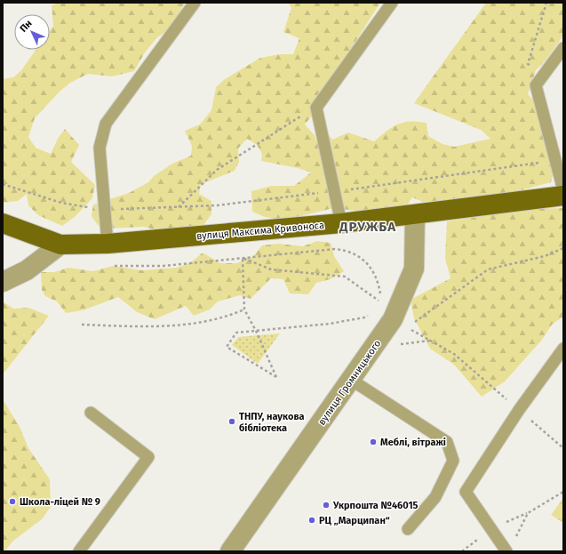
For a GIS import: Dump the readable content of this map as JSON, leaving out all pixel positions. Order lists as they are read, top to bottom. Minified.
{"streets":{"main road":["вулиця Максима Кривоноса"],"street":["вулиця Громницького"]},"crossings":[["вулиця Максима Кривоноса","вулиця Громницького"]],"districts":["ДРУЖБА"],"places":["ТНПУ, наукова бібліотека","Меблі, вітражі","Школа-ліцей № 9","Укрпошта №46015","РЦ „Марципан“"],"north":"top left"}
